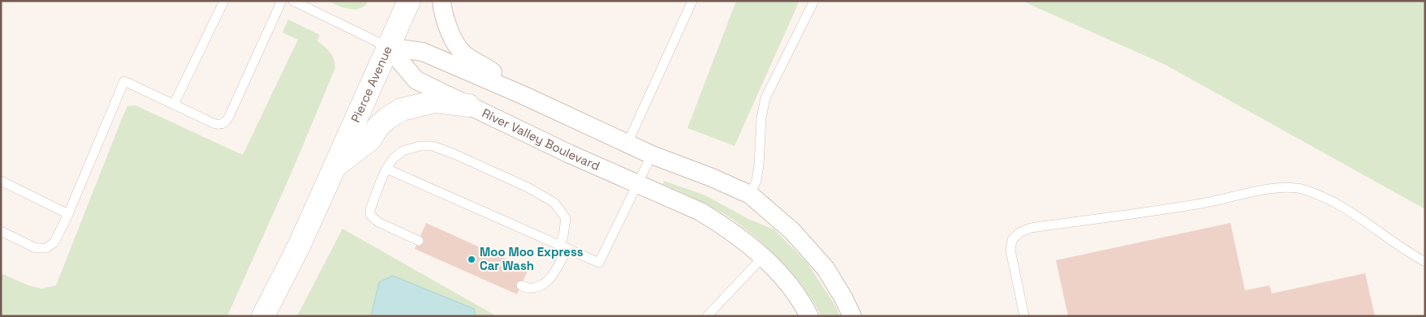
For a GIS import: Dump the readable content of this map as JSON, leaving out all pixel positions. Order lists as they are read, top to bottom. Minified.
{"streets":{"street":["Pierce Avenue","River Valley Boulevard"]},"crossings":[["Pierce Avenue","River Valley Boulevard"]],"places":["Moo Moo Express Car Wash"]}
